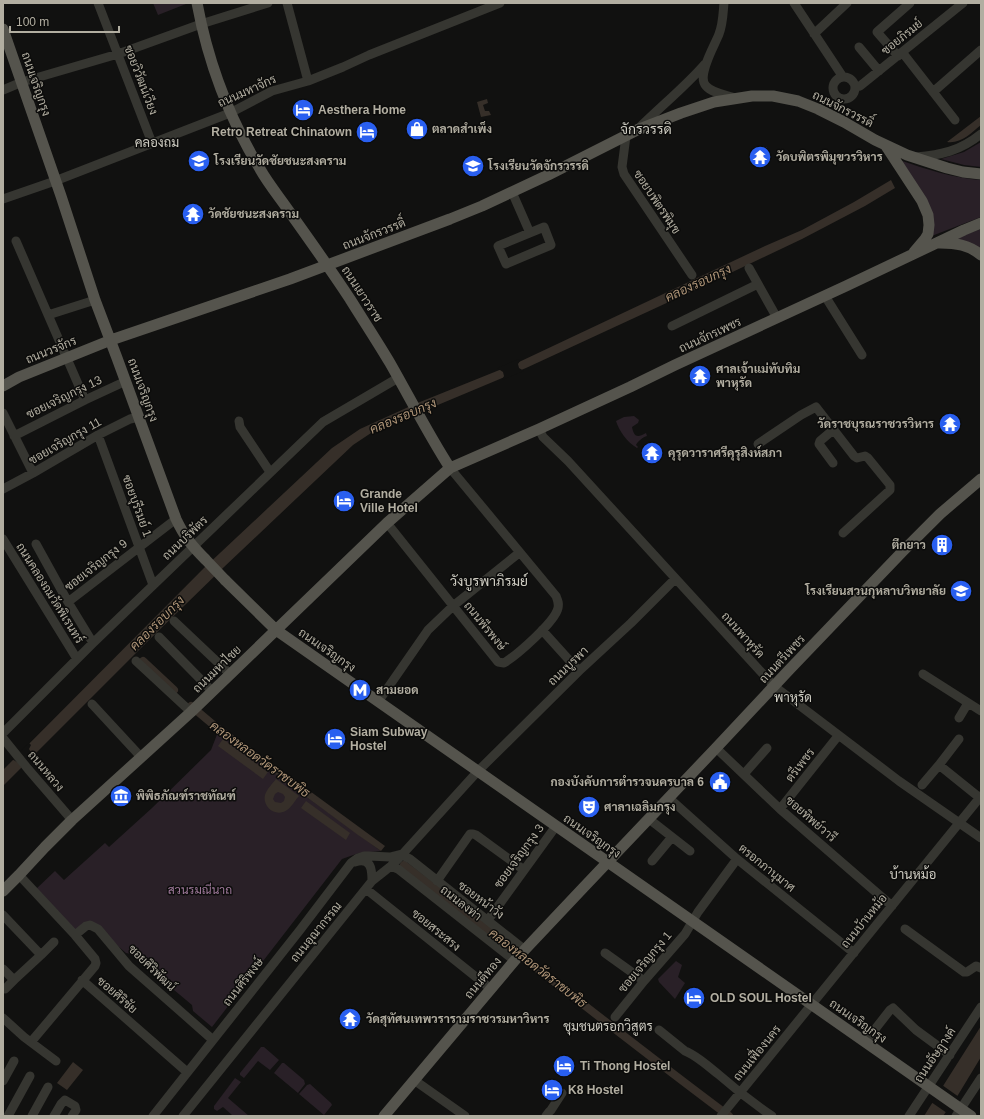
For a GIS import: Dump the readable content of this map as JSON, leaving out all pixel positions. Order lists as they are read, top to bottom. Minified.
{"streets":{"main road":["ถนนเจริญกรุง","ถนนจักรวรรดิ์","ถนนเยาวราช","ถนนจักรเพชร","ถนนวรจักร","ถนนตรีเพชร","ถนนมหาไชย","ถนนตีทอง"],"street":["ซอยภิรมย์","ซอยวิวัฒน์เวียง","ถนนมหาจักร","ซอยบพิตรพิมุข","ซอยเจริญกรุง 13","ซอยเจริญกรุง 11","ซอยบุรีรมย์ 1","ถนนบริพัตร","ซอยเจริญกรุง 9","ถนนคลองถมวัดพิเรนทร์","ถนนพีรพงษ์","ถนนพาหุรัด","ถนนบูรพา","ตรีเพชร","ถนนหลวง","ซอยทิพย์วารี","ซอยเจริญกรุง 3","ตรอกภานุมาศ","ซอยหน้าวัง","ถนนลงท่า","ถนนบ้านหม้อ","ซอยสระสรง","ถนนอุณากรรณ","ซอยเจริญกรุง 1","ซอยศิริพัฒน์","ถนนศิริพงษ์","ซอยศิริชัย","ถนนเฟื่องนคร","ถนนอัษฎางค์"]},"crossings":[["ซอยวิวัฒน์เวียง","ถนนมหาจักร"],["ถนนเจริญกรุง","ถนนมหาจักร"],["ถนนเจริญกรุง","ถนนจักรวรรดิ์"],["ถนนเจริญกรุง","ถนนวรจักร"],["ถนนเจริญกรุง","ซอยเจริญกรุง 13"],["ถนนเจริญกรุง","ซอยเจริญกรุง 11"],["ถนนเจริญกรุง","ถนนบริพัตร"],["ถนนเจริญกรุง","ซอยเจริญกรุง 9"],["ถนนเจริญกรุง","ถนนตรีเพชร"],["ถนนเจริญกรุง","ถนนบูรพา"],["ถนนเจริญกรุง","ถนนมหาไชย"],["ถนนเจริญกรุง","ซอยเจริญกรุง 3"],["ถนนเจริญกรุง","ถนนบ้านหม้อ"],["ถนนเจริญกรุง","ถนนอุณากรรณ"],["ถนนเจริญกรุง","ซอยเจริญกรุง 1"],["ถนนเจริญกรุง","ถนนตีทอง"],["ถนนเจริญกรุง","ถนนเฟื่องนคร"],["ถนนเจริญกรุง","ถนนอัษฎางค์"],["ถนนมหาจักร","ถนนเยาวราช"],["ถนนจักรวรรดิ์","ซอยบพิตรพิมุข"],["ถนนจักรวรรดิ์","ถนนเยาวราช"],["ถนนจักรวรรดิ์","ถนนวรจักร"],["ถนนเยาวราช","ถนนจักรเพชร"],["ถนนเยาวราช","ถนนบริพัตร"],["ถนนเยาวราช","ถนนพีรพงษ์"],["ถนนเยาวราช","ถนนมหาไชย"],["ถนนจักรเพชร","ถนนพีรพงษ์"],["ถนนจักรเพชร","ถนนพาหุรัด"],["ถนนจักรเพชร","ถนนมหาไชย"],["ซอยเจริญกรุง 11","ซอยบุรีรมย์ 1"],["ซอยบุรีรมย์ 1","ถนนบริพัตร"],["ซอยบุรีรมย์ 1","ซอยเจริญกรุง 9"],["ถนนบริพัตร","ถนนคลองถมวัดพิเรนทร์"],["ถนนพีรพงษ์","ถนนมหาไชย"],["ถนนพาหุรัด","ถนนตรีเพชร"],["ถนนพาหุรัด","ถนนบูรพา"],["ถนนพาหุรัด","ตรีเพชร"],["ถนนพาหุรัด","ถนนบ้านหม้อ"],["ถนนตรีเพชร","ซอยทิพย์วารี"],["ถนนตรีเพชร","ตรอกภานุมาศ"],["ถนนตรีเพชร","ถนนตีทอง"],["ถนนบูรพา","ถนนอุณากรรณ"],["ถนนมหาไชย","ถนนหลวง"],["ถนนมหาไชย","ซอยศิริชัย"],["ตรีเพชร","ซอยทิพย์วารี"],["ซอยทิพย์วารี","ถนนบ้านหม้อ"],["ซอยเจริญกรุง 3","ซอยหน้าวัง"],["ตรอกภานุมาศ","ถนนบ้านหม้อ"],["ตรอกภานุมาศ","ซอยเจริญกรุง 1"],["ซอยหน้าวัง","ถนนลงท่า"],["ซอยหน้าวัง","ถนนอุณากรรณ"],["ซอยหน้าวัง","ถนนตีทอง"],["ถนนลงท่า","ถนนอุณากรรณ"],["ถนนลงท่า","ถนนตีทอง"],["ถนนบ้านหม้อ","ถนนเฟื่องนคร"],["ซอยสระสรง","ถนนอุณากรรณ"],["ซอยสระสรง","ถนนตีทอง"],["ซอยศิริพัฒน์","ถนนศิริพงษ์"],["ซอยศิริพัฒน์","ซอยศิริชัย"],["ถนนศิริพงษ์","ซอยศิริชัย"]],"districts":["จักรวรรดิ","คลองถม","วังบูรพาภิรมย์","พาหุรัด","บ้านหม้อ","ชุมชนตรอกวิสูตร"],"water":["คลองรอบกรุง","คลองหลอดวัดราชบพิธ"],"parks":["สวนรมณีนาถ"],"places":{"hotel":["Aesthera Home","Retro Retreat Chinatown","Grande Ville Hotel","Siam Subway Hostel","OLD SOUL Hostel","Ti Thong Hostel","K8 Hostel"],"shop":["ตลาดสำเพ็ง"],"temple":["วัดบพิตรพิมุขวรวิหาร","วัดชัยชนะสงคราม","ศาลเจ้าแม่ทับทิม พาหุรัด","วัดราชบุรณราชวรวิหาร","คุรุดวาราศรีคุรุสิงห์สภา","วัดสุทัศนเทพวรารามราชวรมหาวิหาร"],"school or university":["โรงเรียนวัดชัยชนะสงคราม","โรงเรียนวัดจักรวรรดิ","โรงเรียนสวนกุหลาบวิทยาลัย"],"building":["ตึกยาว"],"metro station":["สามยอด"],"public building":["กองบังคับการตำรวจนครบาล 6"],"museum":["พิพิธภัณฑ์ราชทัณฑ์"],"theatre":["ศาลาเฉลิมกรุง"]},"scale_bar":"100 m"}
